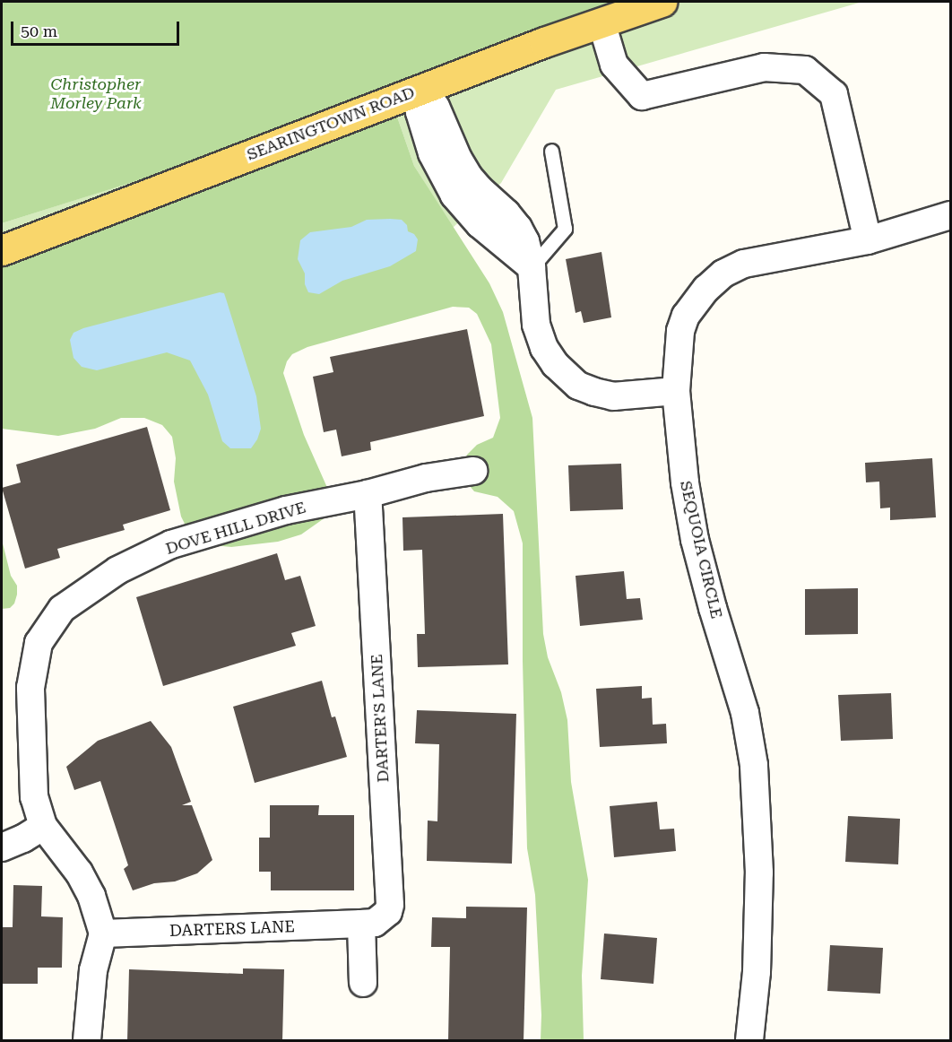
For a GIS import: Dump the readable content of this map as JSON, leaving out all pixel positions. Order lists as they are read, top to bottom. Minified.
{"streets":{"main road":["SEARINGTOWN ROAD"],"street":["DOVE HILL DRIVE","SEQUOIA CIRCLE","DARTER'S LANE","DARTERS LANE"]},"crossings":[["DOVE HILL DRIVE","DARTER'S LANE"],["DOVE HILL DRIVE","DARTERS LANE"],["DARTER'S LANE","DARTERS LANE"]],"parks":["Christopher Morley Park"],"scale_bar":"50 m"}
